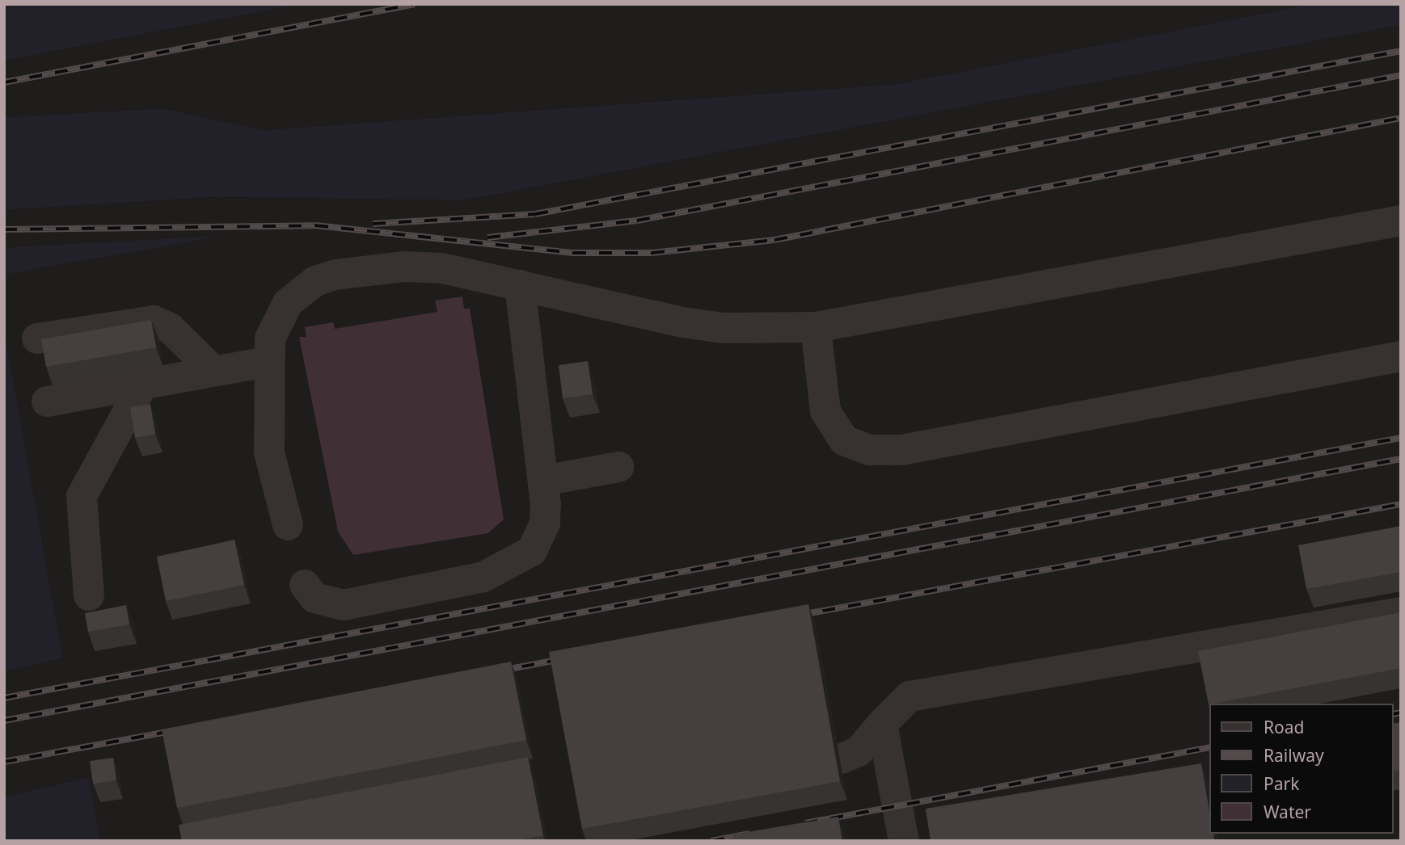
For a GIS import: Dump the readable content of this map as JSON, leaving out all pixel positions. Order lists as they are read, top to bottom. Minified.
{"legend":["Road","Railway","Park","Water"]}
